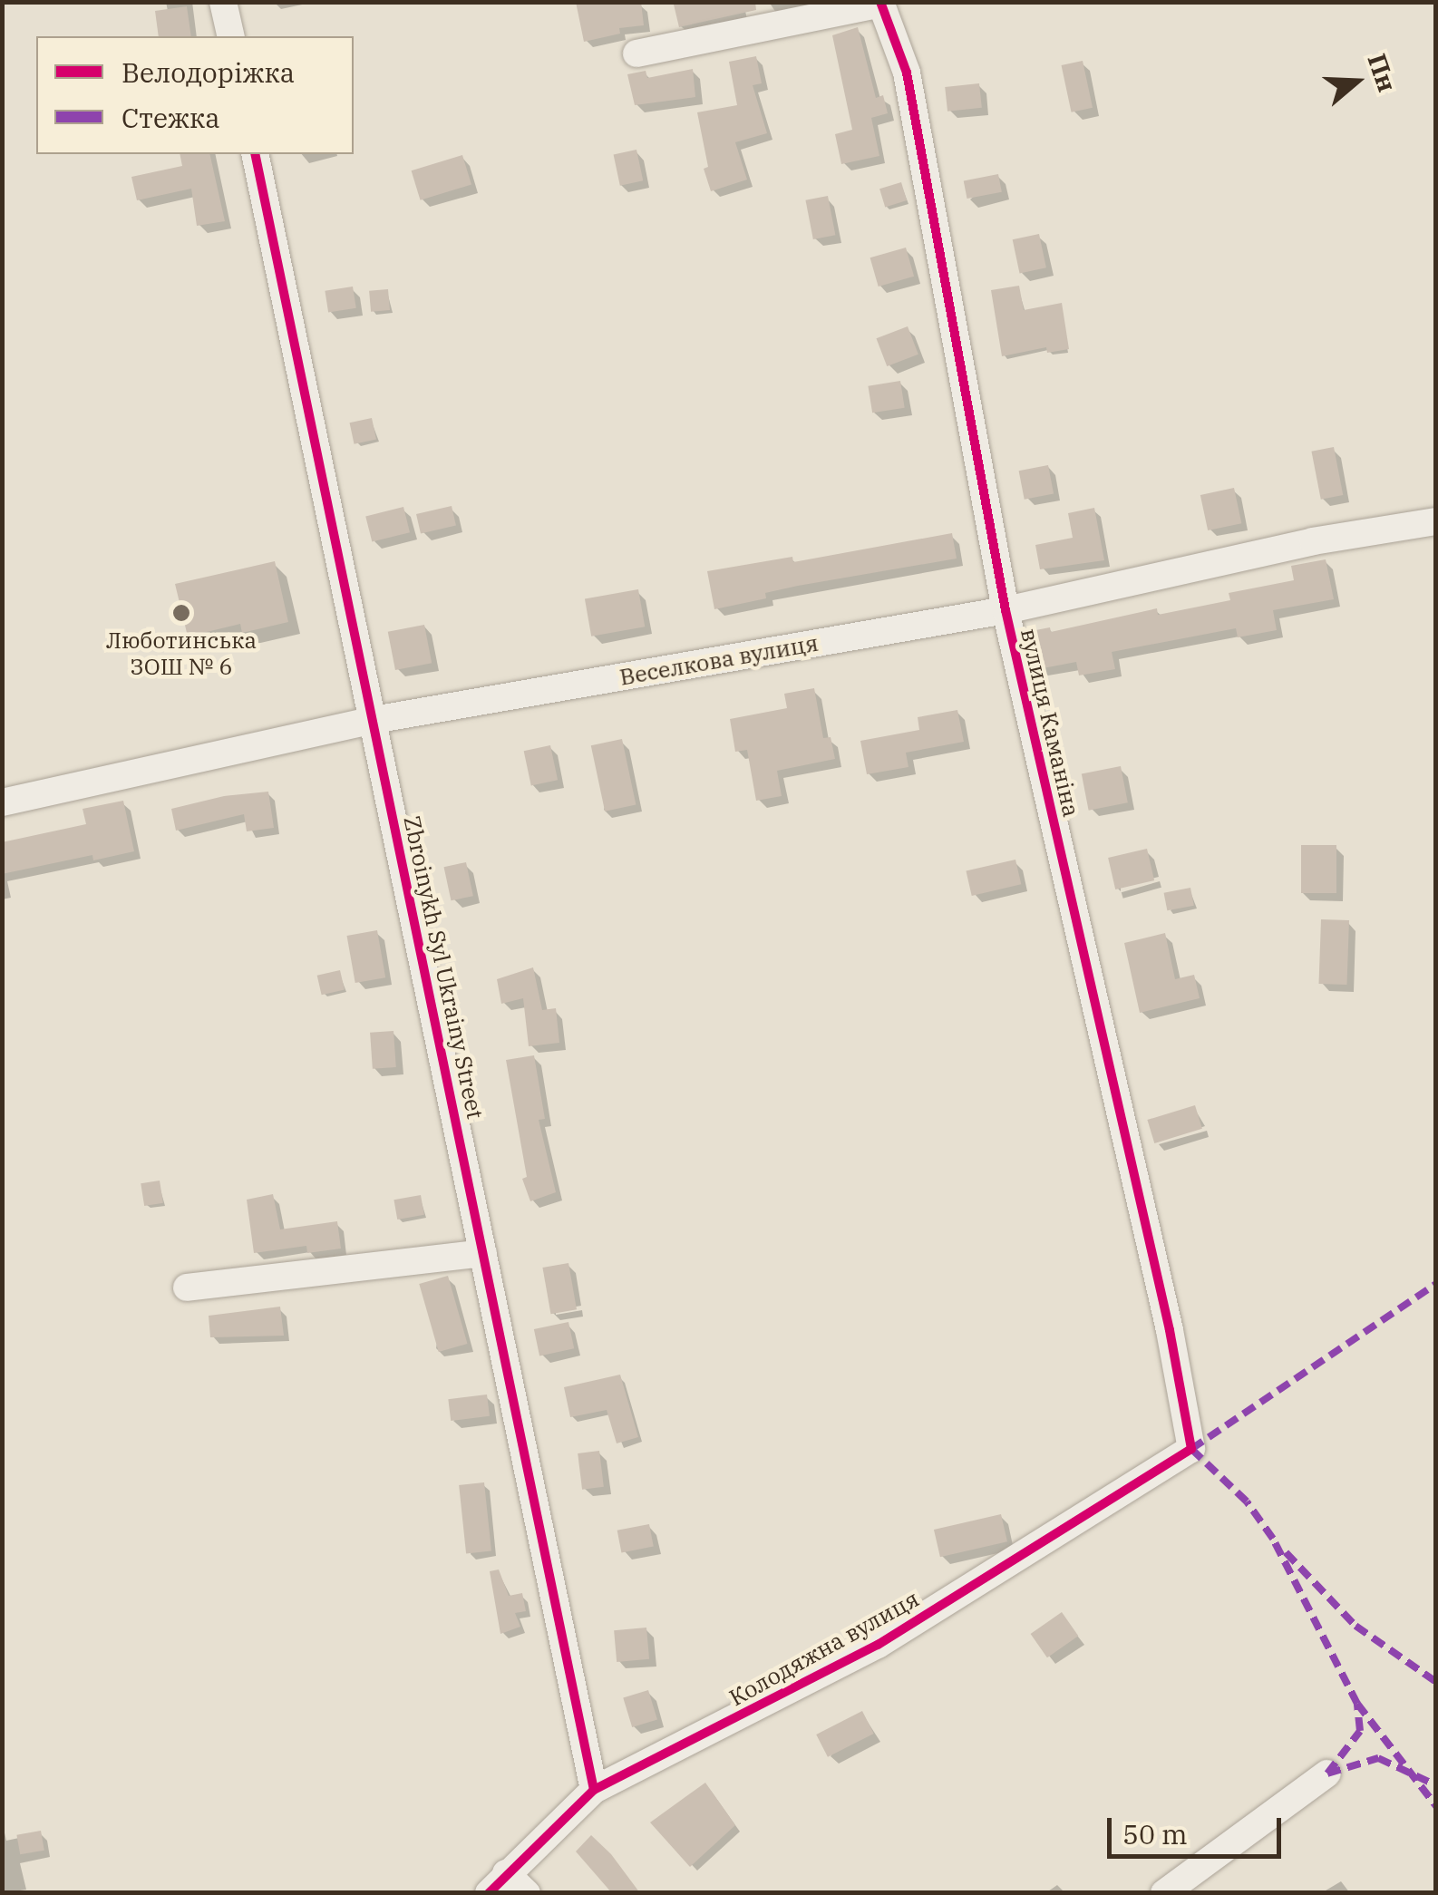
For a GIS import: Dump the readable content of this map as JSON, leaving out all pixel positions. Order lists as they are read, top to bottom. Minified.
{"streets":{"street":["Веселкова вулиця","вулиця Каманіна","Zbroinykh Syl Ukrainy Street","Колодяжна вулиця"]},"crossings":[["Веселкова вулиця","вулиця Каманіна"],["Веселкова вулиця","Zbroinykh Syl Ukrainy Street"],["вулиця Каманіна","Колодяжна вулиця"],["Zbroinykh Syl Ukrainy Street","Колодяжна вулиця"]],"places":["Люботинська ЗОШ № 6"],"legend":["Велодоріжка","Стежка"],"scale_bar":"50 m","north":"right"}
